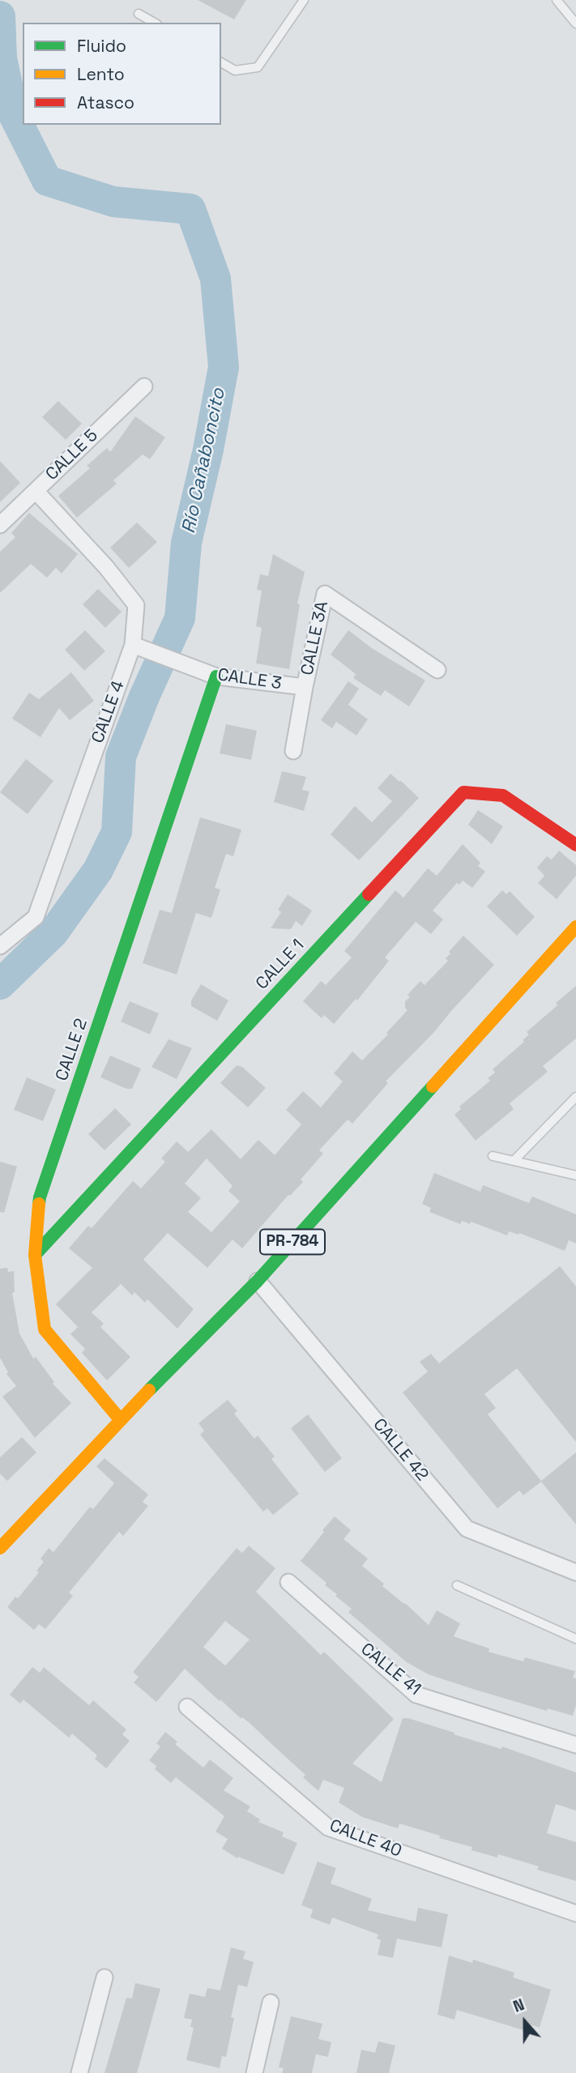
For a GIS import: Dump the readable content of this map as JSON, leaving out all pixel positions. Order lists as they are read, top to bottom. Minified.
{"streets":{"street":["CALLE 5","CALLE 3A","CALLE 3","CALLE 4","CALLE 1","CALLE 2","PR-784","CALLE 42","CALLE 41","CALLE 40"]},"crossings":[["CALLE 5","CALLE 4"],["CALLE 3A","CALLE 3"],["CALLE 3","CALLE 4"],["CALLE 3","CALLE 2"],["CALLE 1","CALLE 2"],["CALLE 2","PR-784"],["PR-784","CALLE 42"]],"water":["Río Cañaboncito"],"legend":["Fluido","Lento","Atasco"],"north":"top"}
